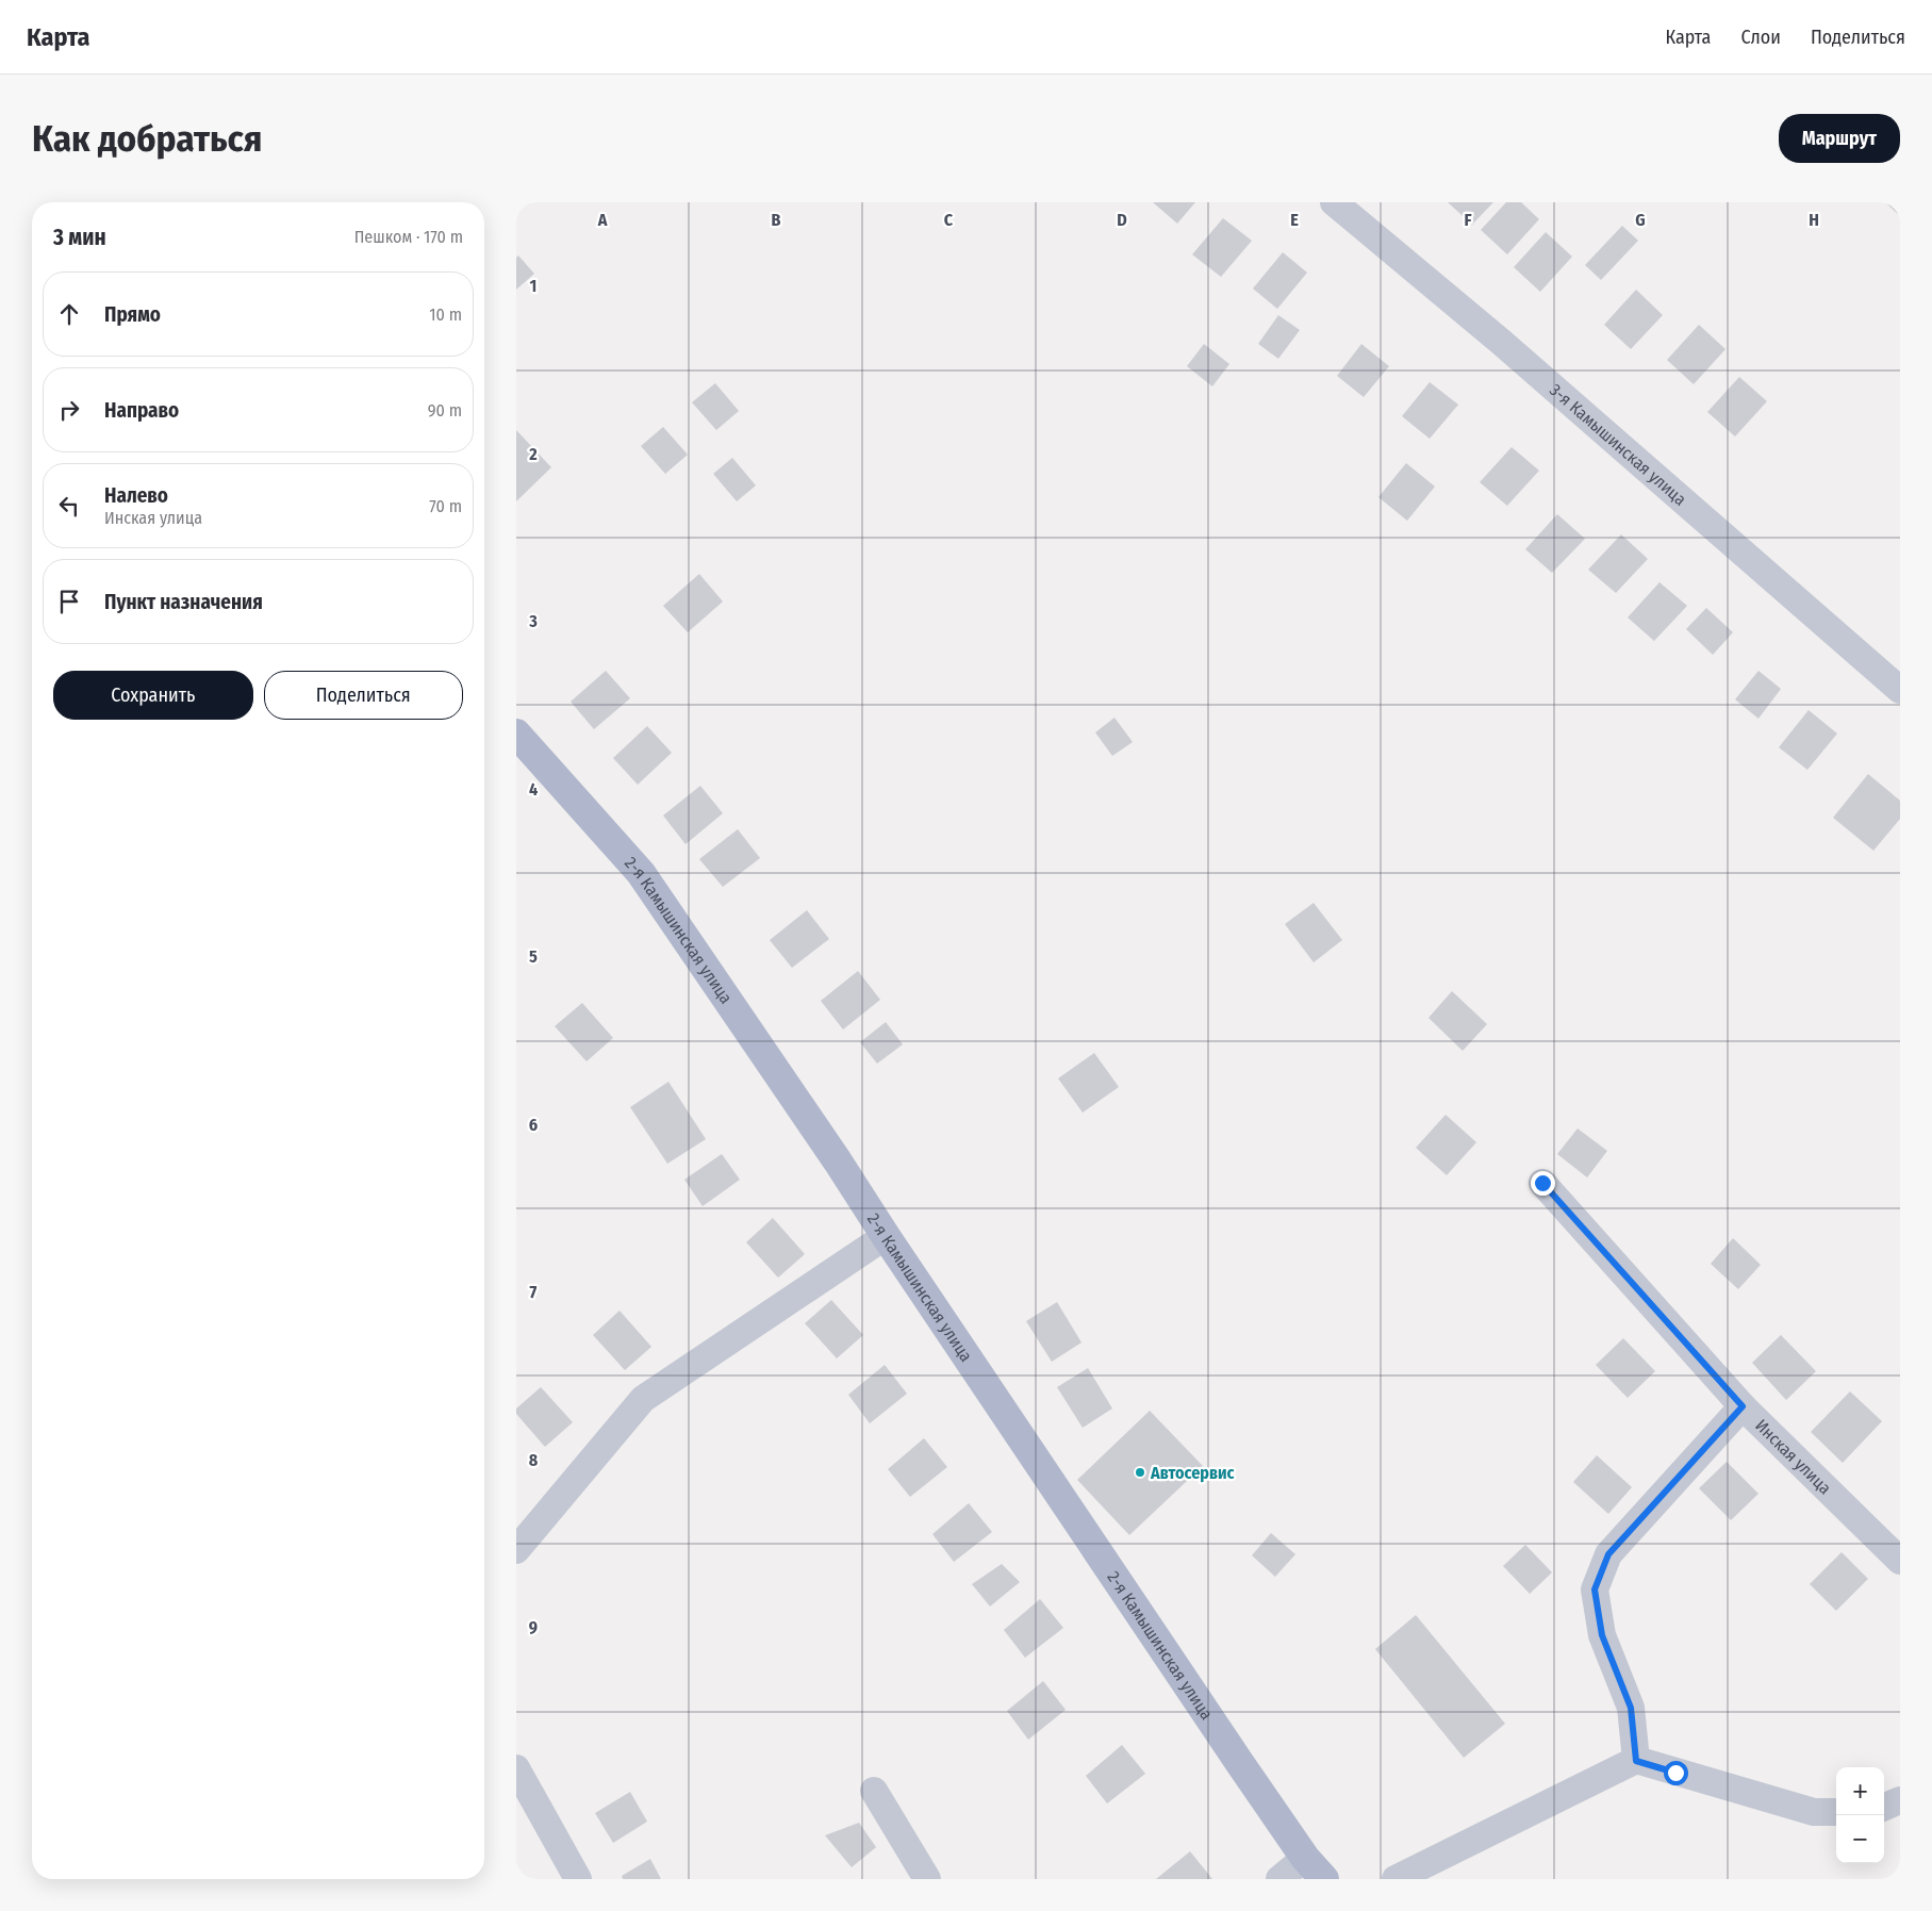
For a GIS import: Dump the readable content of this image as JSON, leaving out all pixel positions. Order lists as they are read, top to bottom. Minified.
{"streets":{"main road":["2-я Камышинская улица"],"street":["3-я Камышинская улица","Инская улица"]},"places":["Автосервис"],"page":{"header":"Карта","nav":["Карта","Слои","Поделиться"],"buttons":["Маршрут",["Сохранить","Поделиться"]],"title":"Как добраться","heading":["3 мин","Пешком · 170 m"],"list":[["Прямо","10 m"],["Направо","90 m"],["Налево","Инская улица","70 m"],"Пункт назначения"],"map_buttons":["+","−"]},"grid":{"columns":["A","B","C","D","E","F","G","H"],"rows":["1","2","3","4","5","6","7","8","9"]}}
